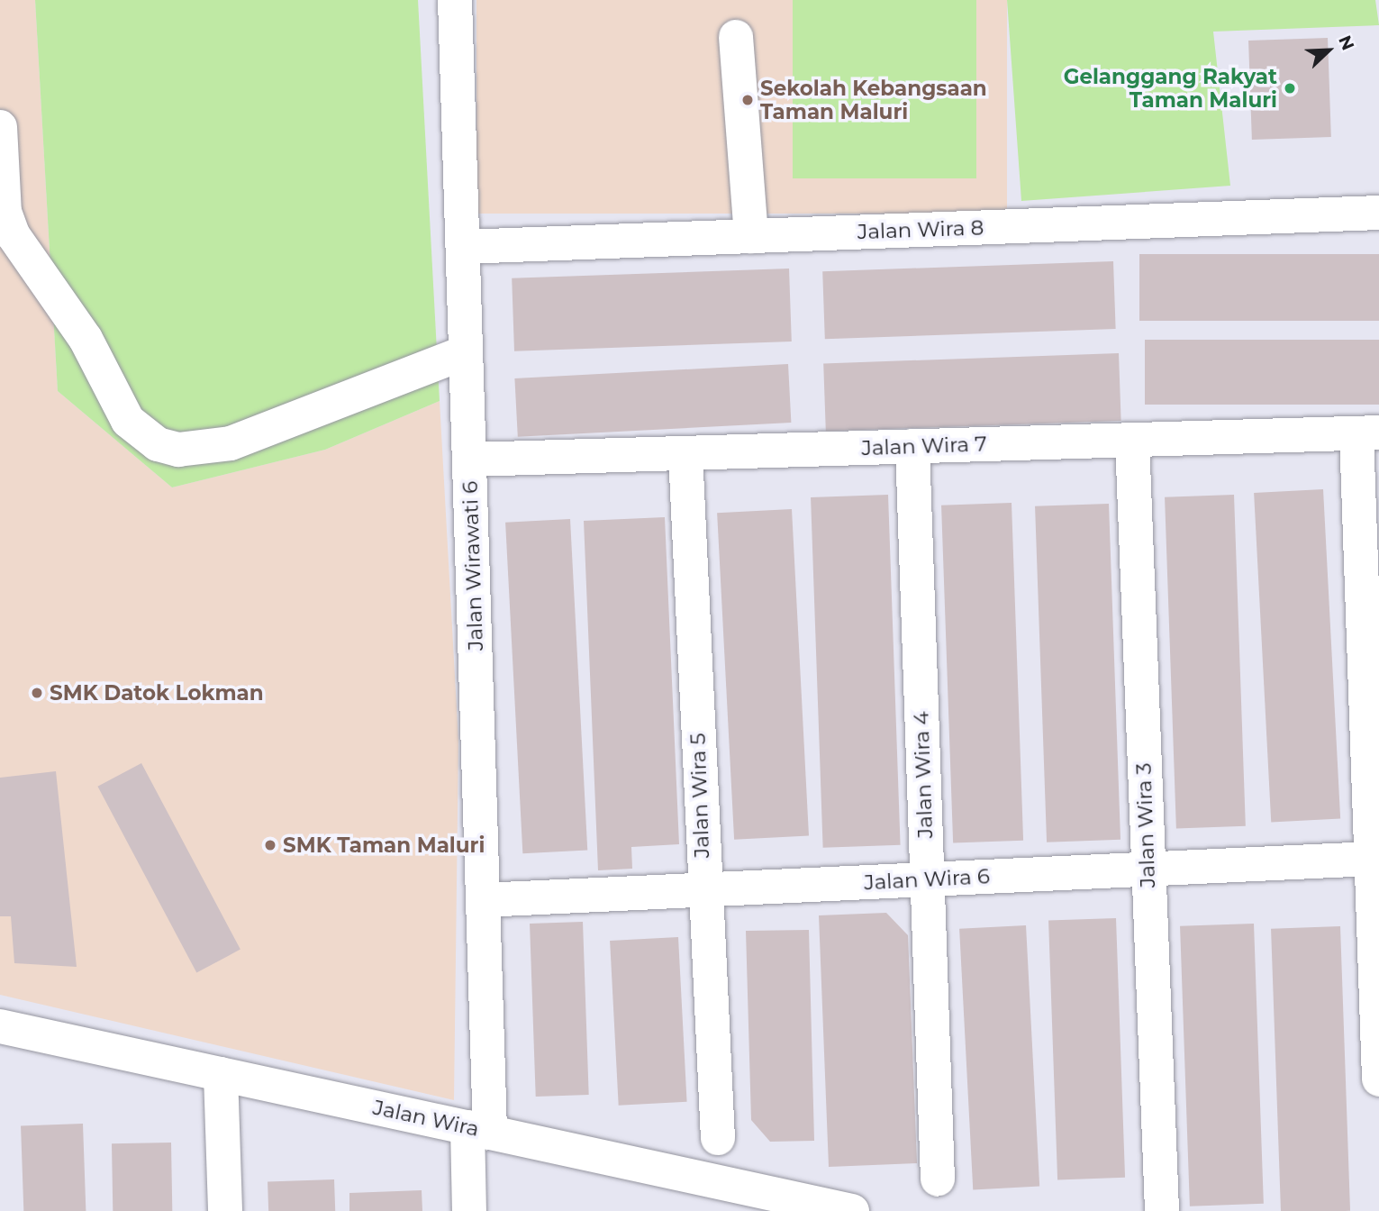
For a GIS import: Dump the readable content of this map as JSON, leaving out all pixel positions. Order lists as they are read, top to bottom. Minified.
{"streets":{"street":["Jalan Wira 8","Jalan Wira 7","Jalan Wirawati 6","Jalan Wira 4","Jalan Wira 5","Jalan Wira 3","Jalan Wira 6","Jalan Wira"]},"crossings":[["Jalan Wira 8","Jalan Wirawati 6"],["Jalan Wira 7","Jalan Wirawati 6"],["Jalan Wira 7","Jalan Wira 4"],["Jalan Wira 7","Jalan Wira 5"],["Jalan Wira 7","Jalan Wira 3"],["Jalan Wirawati 6","Jalan Wira 6"],["Jalan Wirawati 6","Jalan Wira"],["Jalan Wira 4","Jalan Wira 6"],["Jalan Wira 5","Jalan Wira 6"],["Jalan Wira 3","Jalan Wira 6"]],"places":["Gelanggang Rakyat Taman Maluri","Sekolah Kebangsaan Taman Maluri","SMK Datok Lokman","SMK Taman Maluri"],"north":"top right"}
